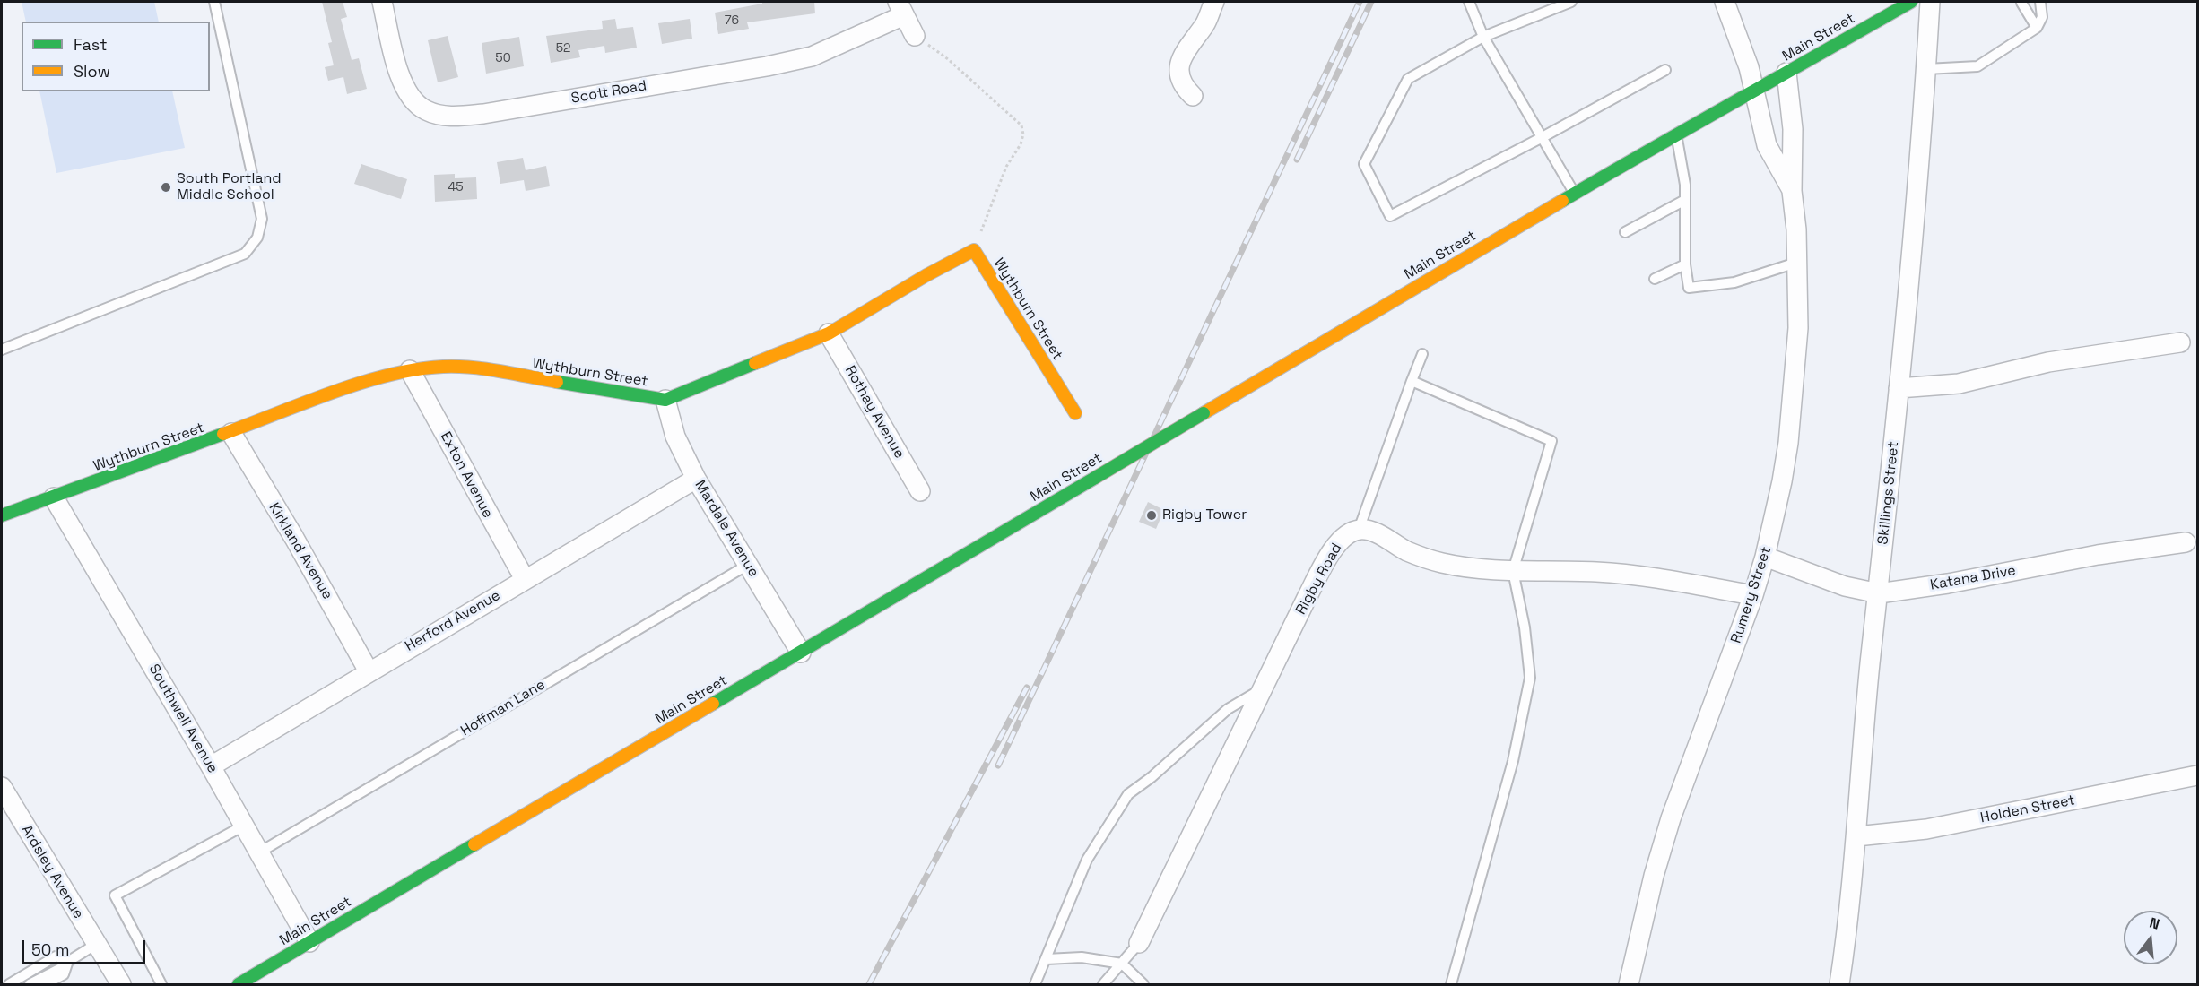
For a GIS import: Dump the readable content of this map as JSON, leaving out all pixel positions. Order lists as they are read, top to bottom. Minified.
{"streets":{"main road":["Main Street","Wythburn Street"],"street":["Scott Road","Rothay Avenue","Exton Avenue","Skillings Street","Mardale Avenue","Kirkland Avenue","Katana Drive","Rigby Road","Rumery Street","Herford Avenue","Southwell Avenue","Holden Street","Ardsley Avenue"],"lane":["Hoffman Lane"]},"crossings":[["Main Street","Mardale Avenue"],["Main Street","Rumery Street"],["Main Street","Southwell Avenue"],["Wythburn Street","Rothay Avenue"],["Wythburn Street","Exton Avenue"],["Wythburn Street","Mardale Avenue"],["Wythburn Street","Kirkland Avenue"],["Wythburn Street","Southwell Avenue"],["Exton Avenue","Herford Avenue"],["Skillings Street","Katana Drive"],["Skillings Street","Holden Street"],["Mardale Avenue","Herford Avenue"],["Mardale Avenue","Hoffman Lane"],["Kirkland Avenue","Herford Avenue"],["Katana Drive","Rumery Street"],["Herford Avenue","Southwell Avenue"],["Hoffman Lane","Southwell Avenue"]],"places":["South Portland Middle School","Rigby Tower"],"house_numbers":["76","52","50","45"],"legend":["Fast","Slow"],"scale_bar":"50 m","north":"top"}
